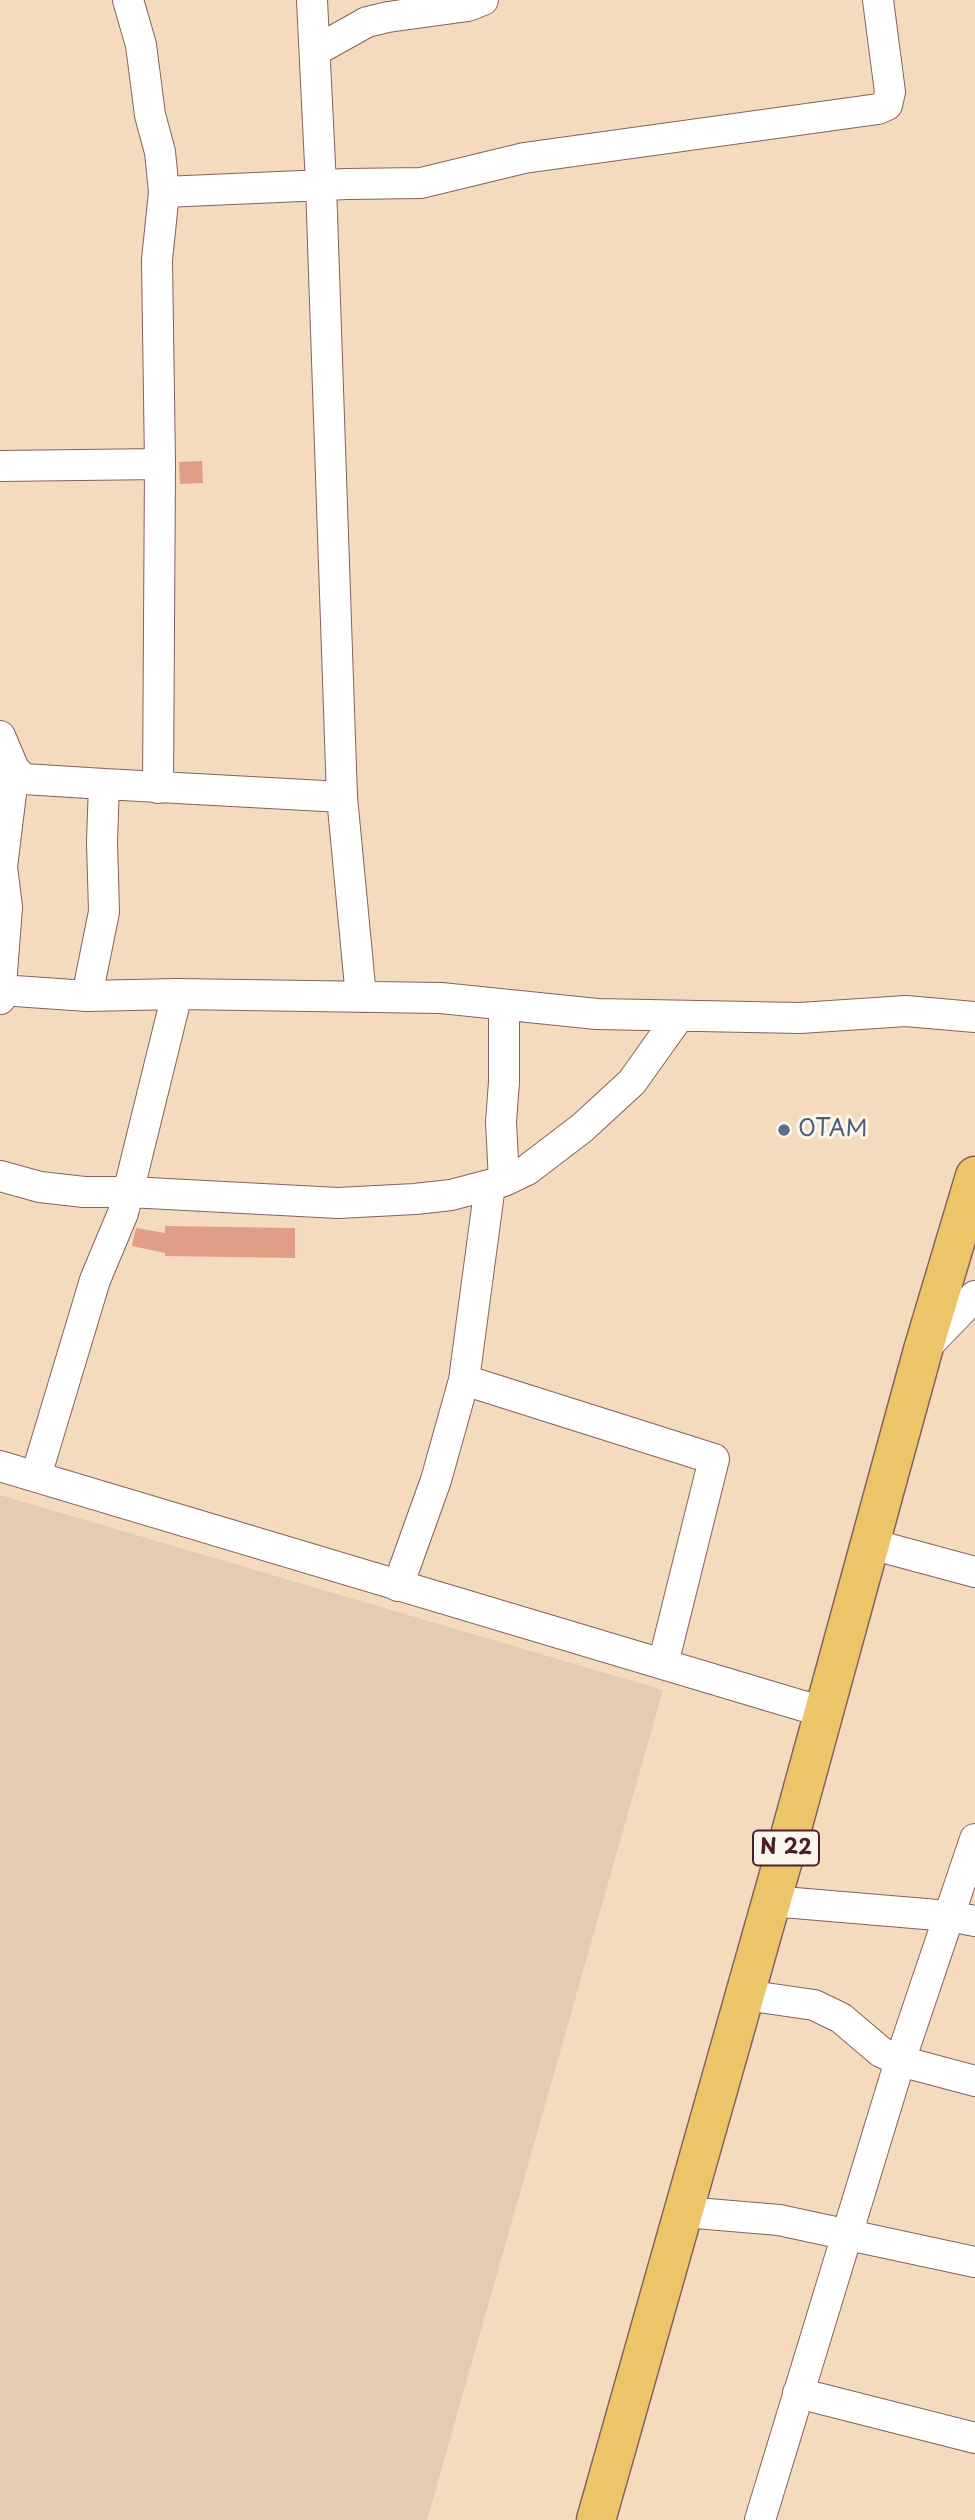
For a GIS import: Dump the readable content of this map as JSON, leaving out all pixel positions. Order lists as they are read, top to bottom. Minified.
{"streets":{"main road":["N 22"]},"places":["OTAM"]}
